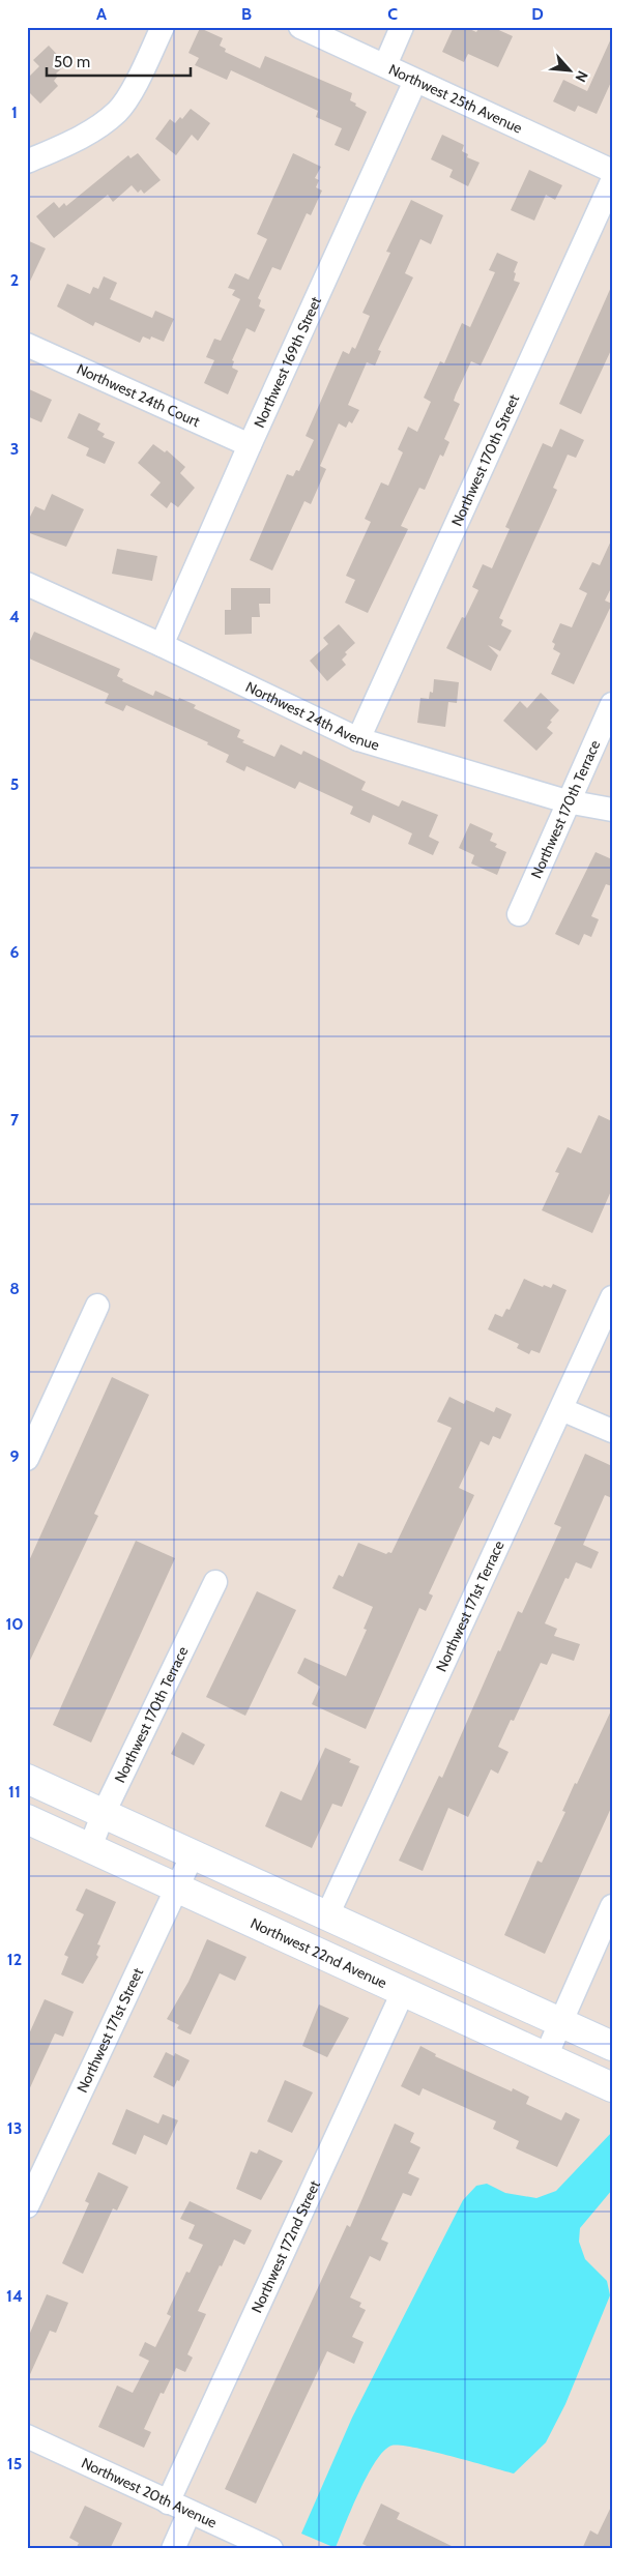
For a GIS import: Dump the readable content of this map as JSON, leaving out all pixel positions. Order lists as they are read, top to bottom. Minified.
{"streets":{"main road":["Northwest 22nd Avenue"],"street":["Northwest 25th Avenue","Northwest 169th Street","Northwest 24th Court","Northwest 170th Street","Northwest 24th Avenue","Northwest 170th Terrace","Northwest 171st Terrace","Northwest 171st Street","Northwest 172nd Street","Northwest 20th Avenue"]},"crossings":[["Northwest 25th Avenue","Northwest 169th Street"],["Northwest 169th Street","Northwest 24th Court"],["Northwest 169th Street","Northwest 24th Avenue"],["Northwest 170th Street","Northwest 24th Avenue"],["Northwest 24th Avenue","Northwest 170th Terrace"],["Northwest 170th Terrace","Northwest 22nd Avenue"],["Northwest 22nd Avenue","Northwest 171st Street"],["Northwest 22nd Avenue","Northwest 172nd Street"],["Northwest 172nd Street","Northwest 20th Avenue"]],"scale_bar":"50 m","north":"bottom right","grid":{"columns":["A","B","C","D"],"rows":["1","2","3","4","5","6","7","8","9","10","11","12","13","14","15"]}}
